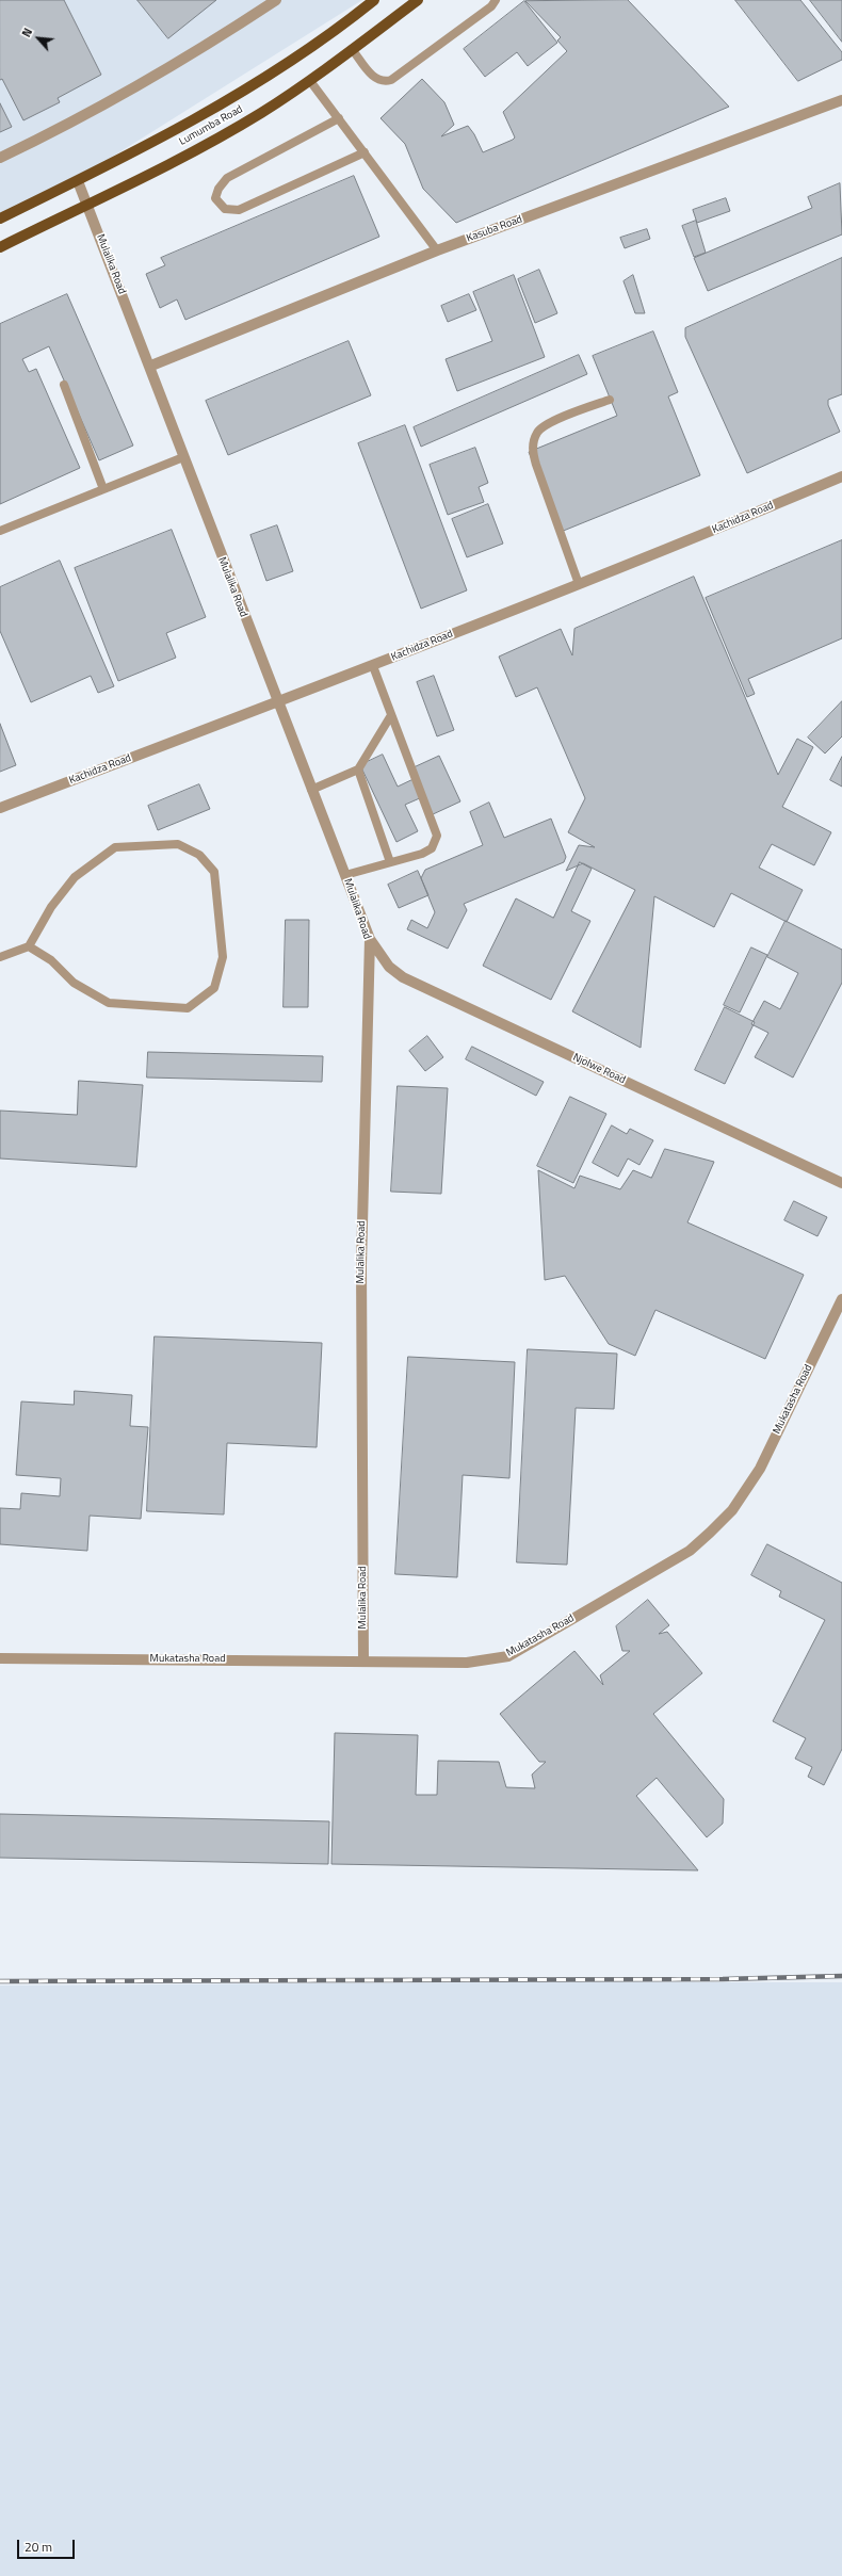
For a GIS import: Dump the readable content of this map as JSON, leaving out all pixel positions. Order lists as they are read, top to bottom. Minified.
{"streets":{"main road":["Lumumba Road"],"street":["Kasuba Road","Mulalika Road","Kachidza Road","Njolwe Road","Mukatasha Road"]},"crossings":[["Lumumba Road","Mulalika Road"],["Kasuba Road","Mulalika Road"],["Mulalika Road","Kachidza Road"],["Mulalika Road","Njolwe Road"],["Mulalika Road","Mukatasha Road"]],"scale_bar":"20 m","north":"top left"}
